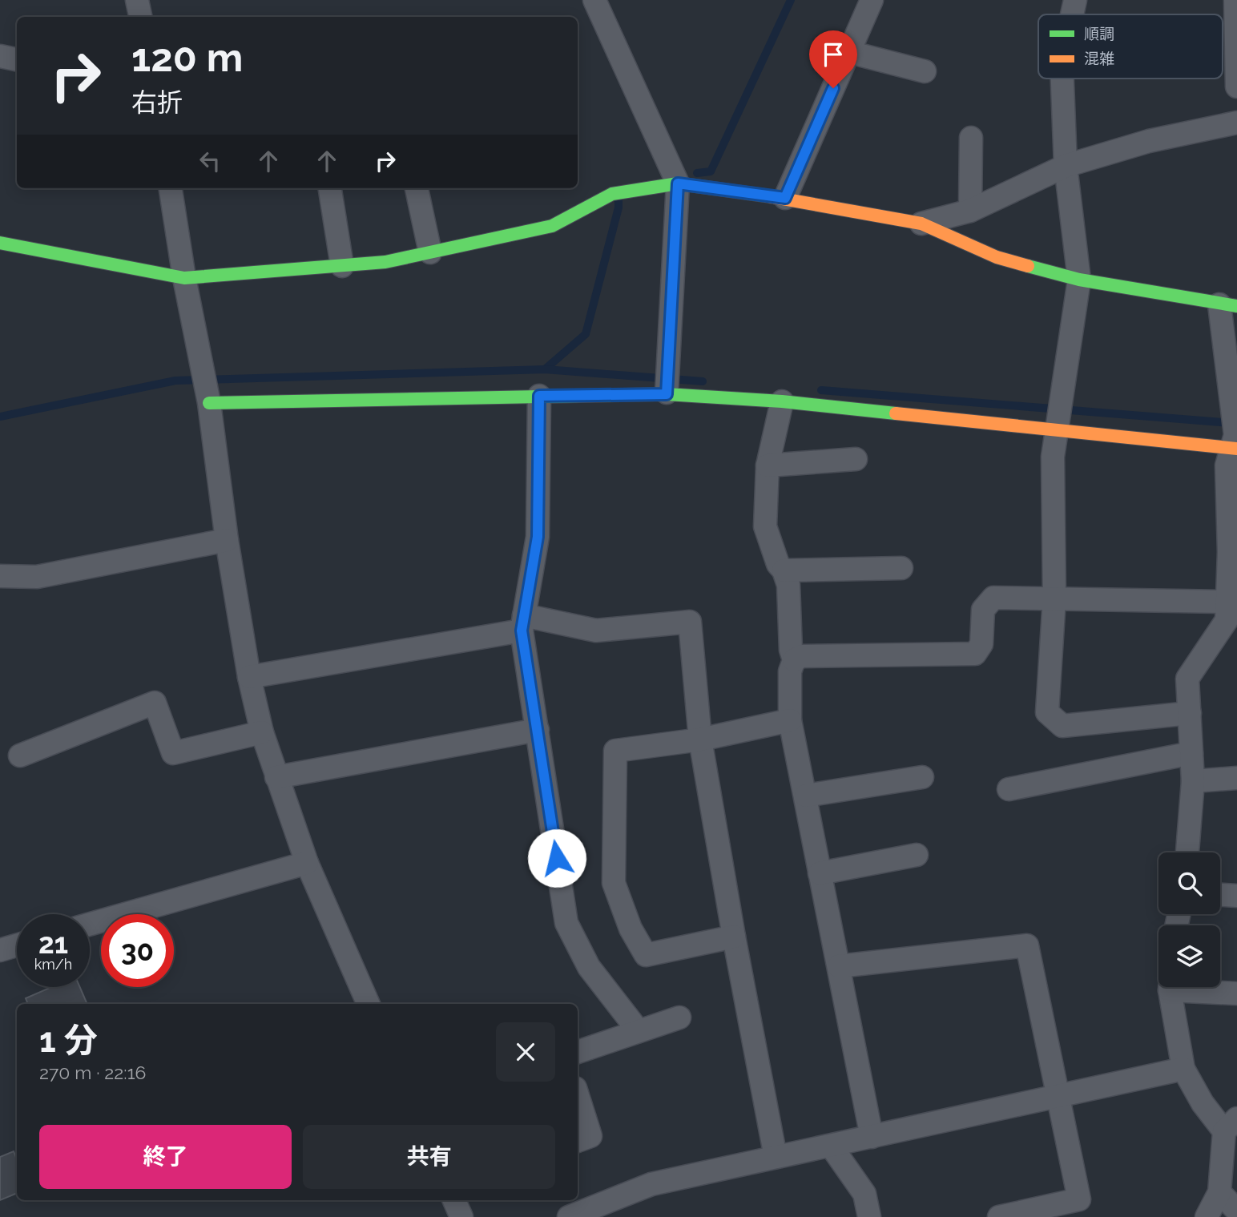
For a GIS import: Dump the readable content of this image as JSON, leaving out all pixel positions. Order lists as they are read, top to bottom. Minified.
{"legend":["順調","混雑"],"page":{"turn":["120 m","右折"],"speed":"21 km/h","limit":"30","heading":["1 分","270 m · 22:16"],"buttons":["終了","共有"]}}
